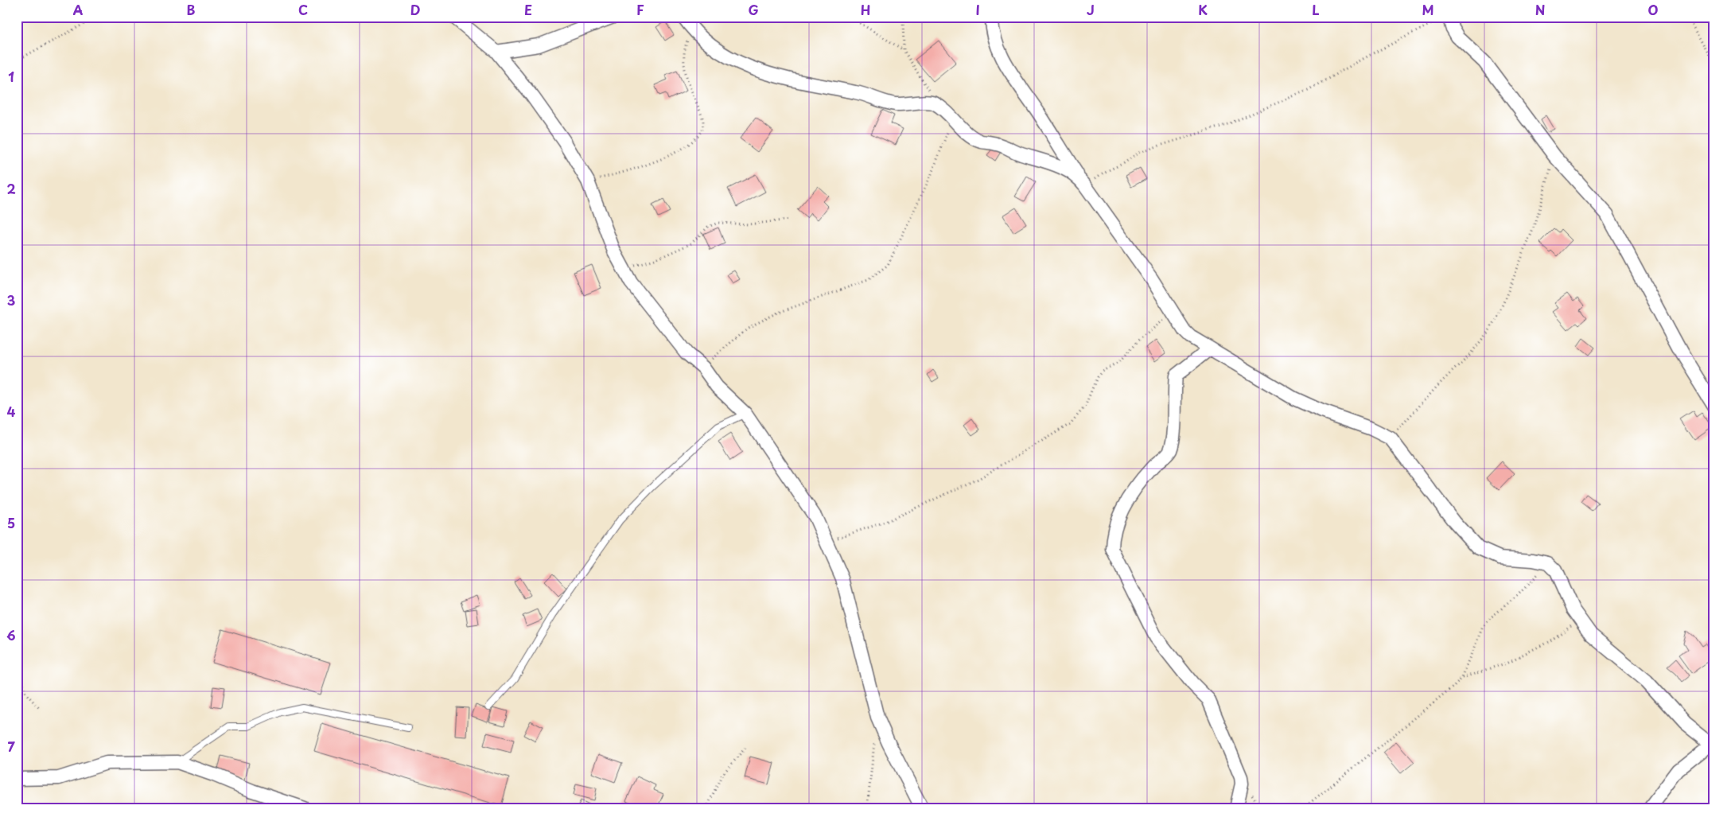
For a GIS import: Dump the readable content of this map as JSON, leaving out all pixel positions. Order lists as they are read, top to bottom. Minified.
{"grid":{"columns":["A","B","C","D","E","F","G","H","I","J","K","L","M","N","O"],"rows":["1","2","3","4","5","6","7"]}}
